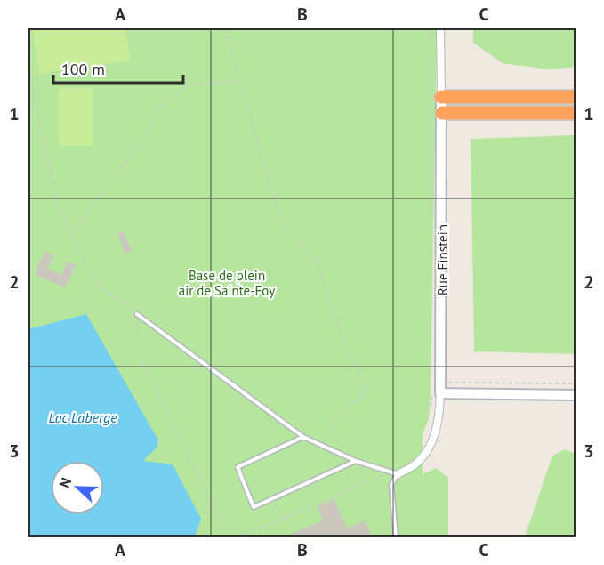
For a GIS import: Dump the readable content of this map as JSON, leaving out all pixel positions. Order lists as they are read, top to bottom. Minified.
{"streets":{"street":["Rue Einstein"]},"water":["Lac Laberge"],"parks":["Base de plein air de Sainte-Foy"],"scale_bar":"100 m","north":"left","grid":{"columns":["A","B","C"],"rows":["1","2","3"]}}
